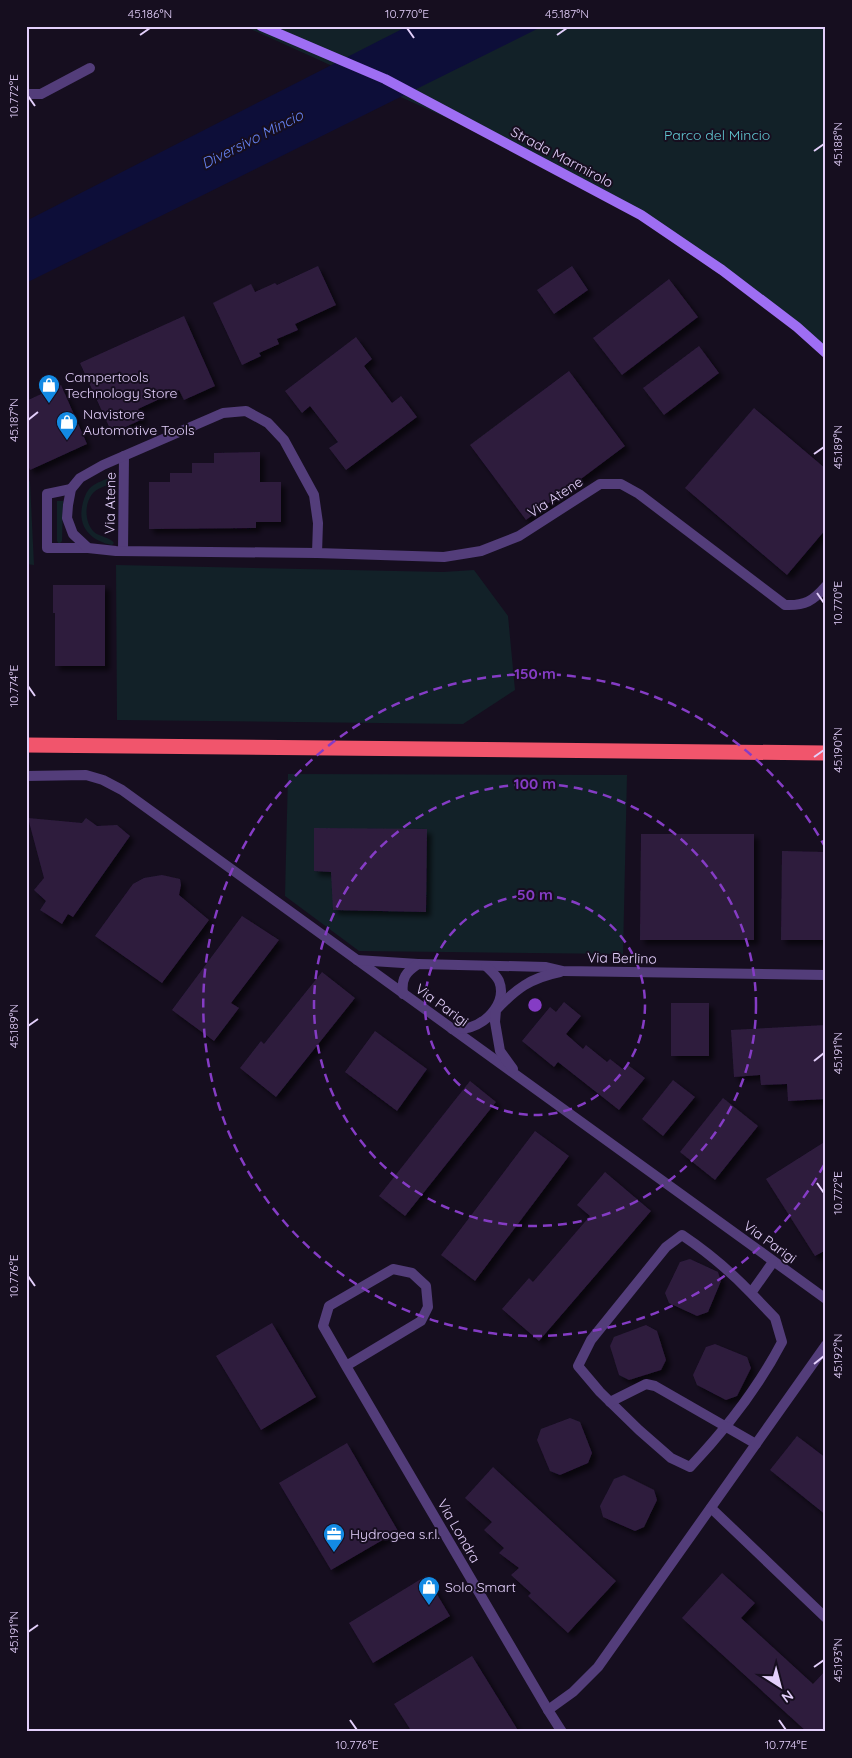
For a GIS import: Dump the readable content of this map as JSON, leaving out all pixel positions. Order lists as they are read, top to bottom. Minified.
{"streets":{"main road":["Strada Marmirolo"],"street":["Via Atene","Via Berlino","Via Parigi","Via Londra"]},"crossings":[["Via Berlino","Via Parigi"]],"water":["Diversivo Mincio"],"parks":["Parco del Mincio"],"places":{"shop":["Campertools Technology Store","Navistore Automotive Tools","Solo Smart"],"office":["Hydrogea s.r.l."]},"north":"bottom right","coordinates":["45.186°N","10.770°E","45.187°N","10.772°E","45.188°N","45.189°N","10.774°E","45.190°N","45.191°N","10.776°E","45.192°N","45.193°N"],"rings":["150 m","100 m","50 m"]}
